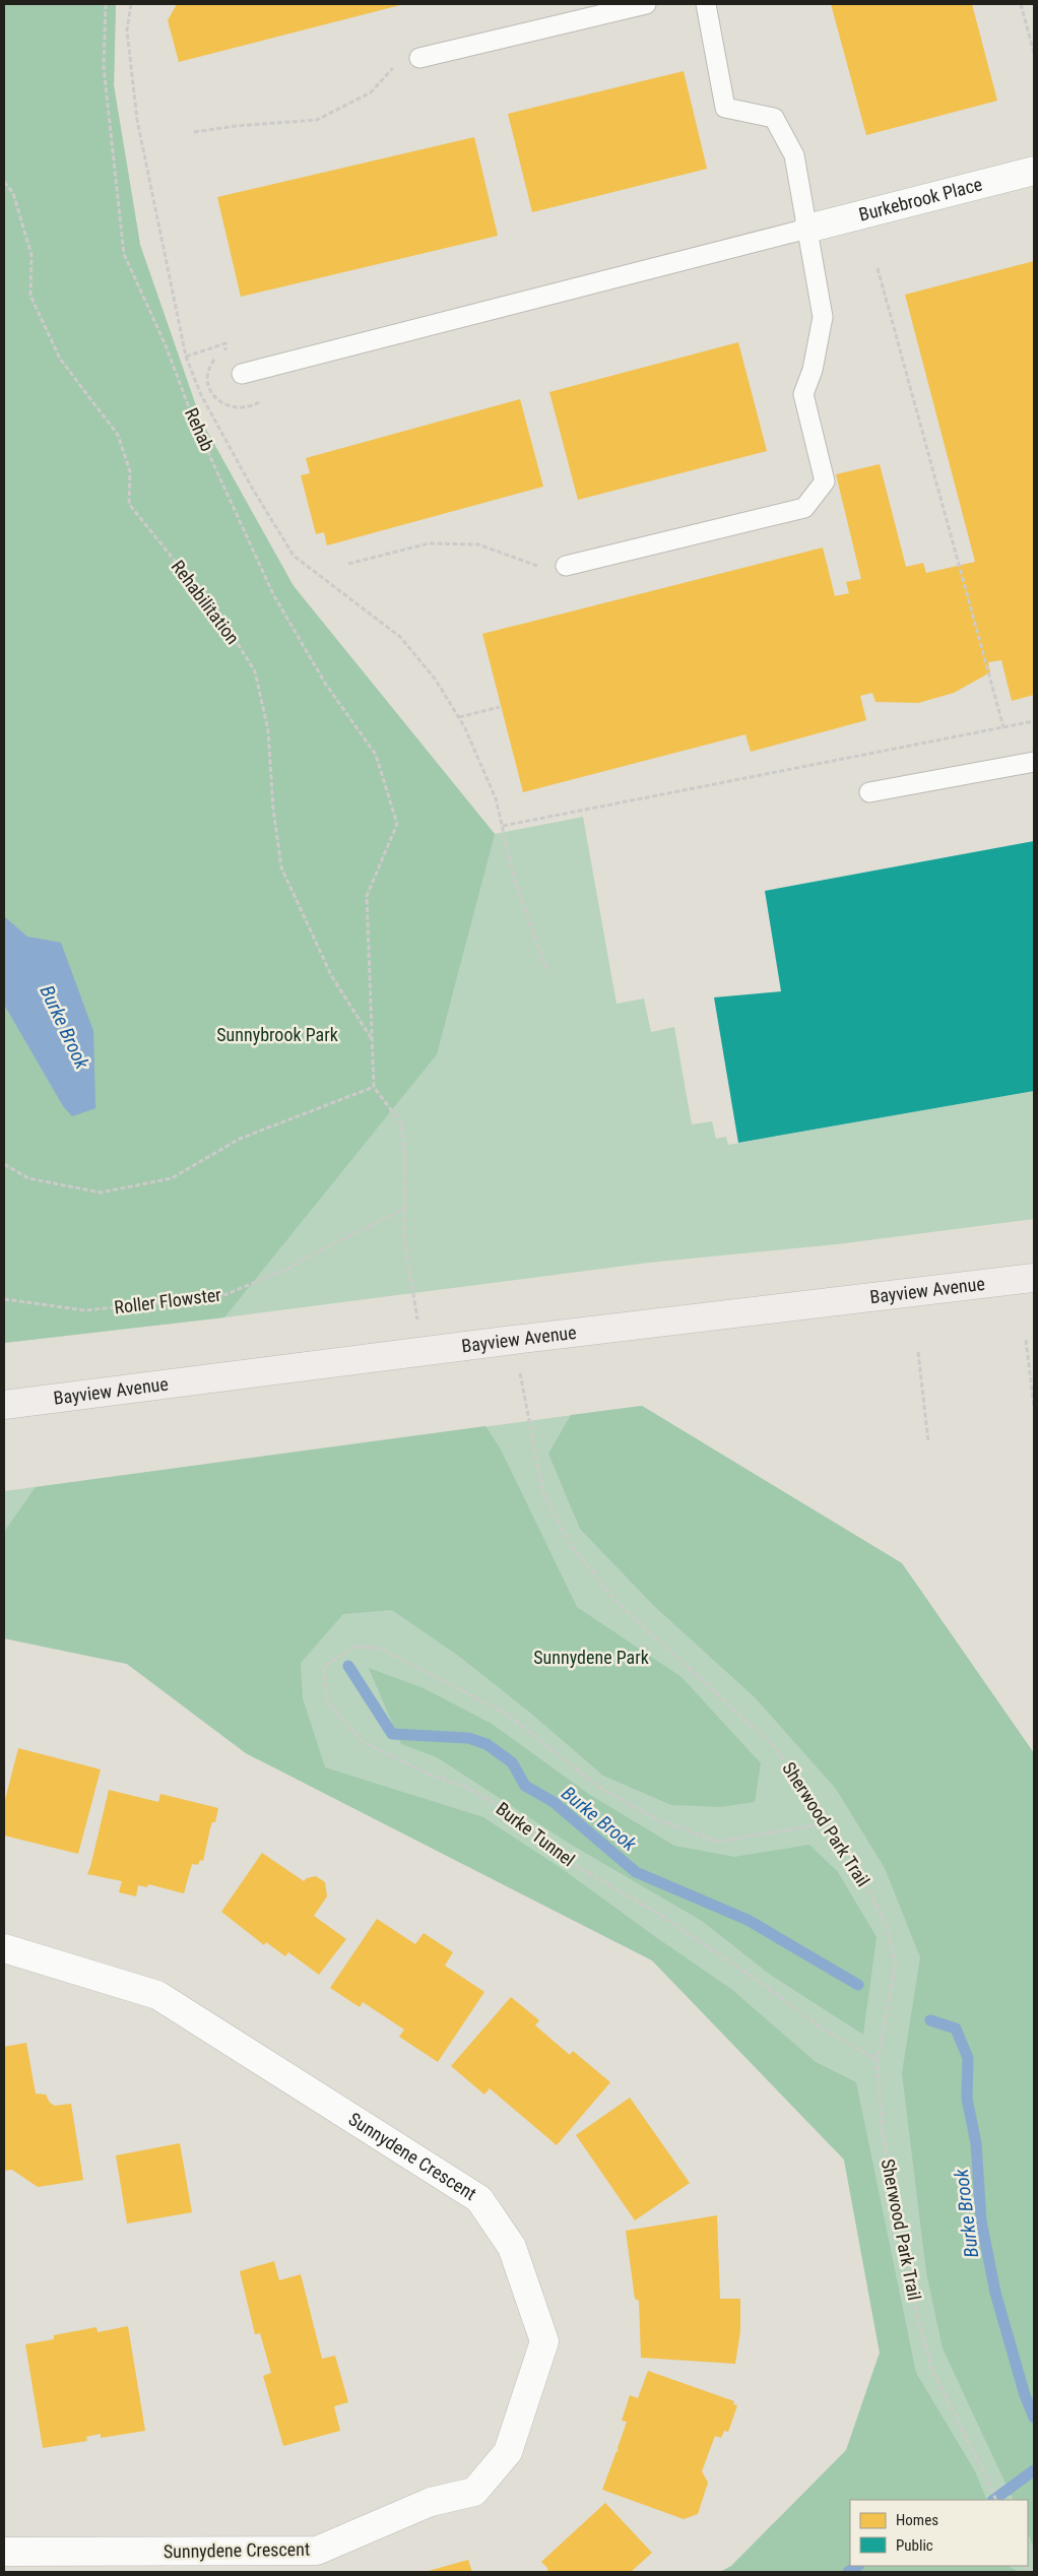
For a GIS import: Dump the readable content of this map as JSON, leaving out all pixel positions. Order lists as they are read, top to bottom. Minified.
{"streets":{"main road":["Bayview Avenue"],"street":["Burkebrook Place","Sunnydene Crescent"],"path":["Rehab","Rehabilitation","Roller Flowster","Sherwood Park Trail","Burke Tunnel"]},"crossings":[["Rehab","Rehabilitation"],["Bayview Avenue","Sherwood Park Trail"],["Sherwood Park Trail","Burke Tunnel"]],"water":["Burke Brook"],"parks":["Sunnybrook Park","Sunnydene Park"],"legend":["Homes","Public"]}
